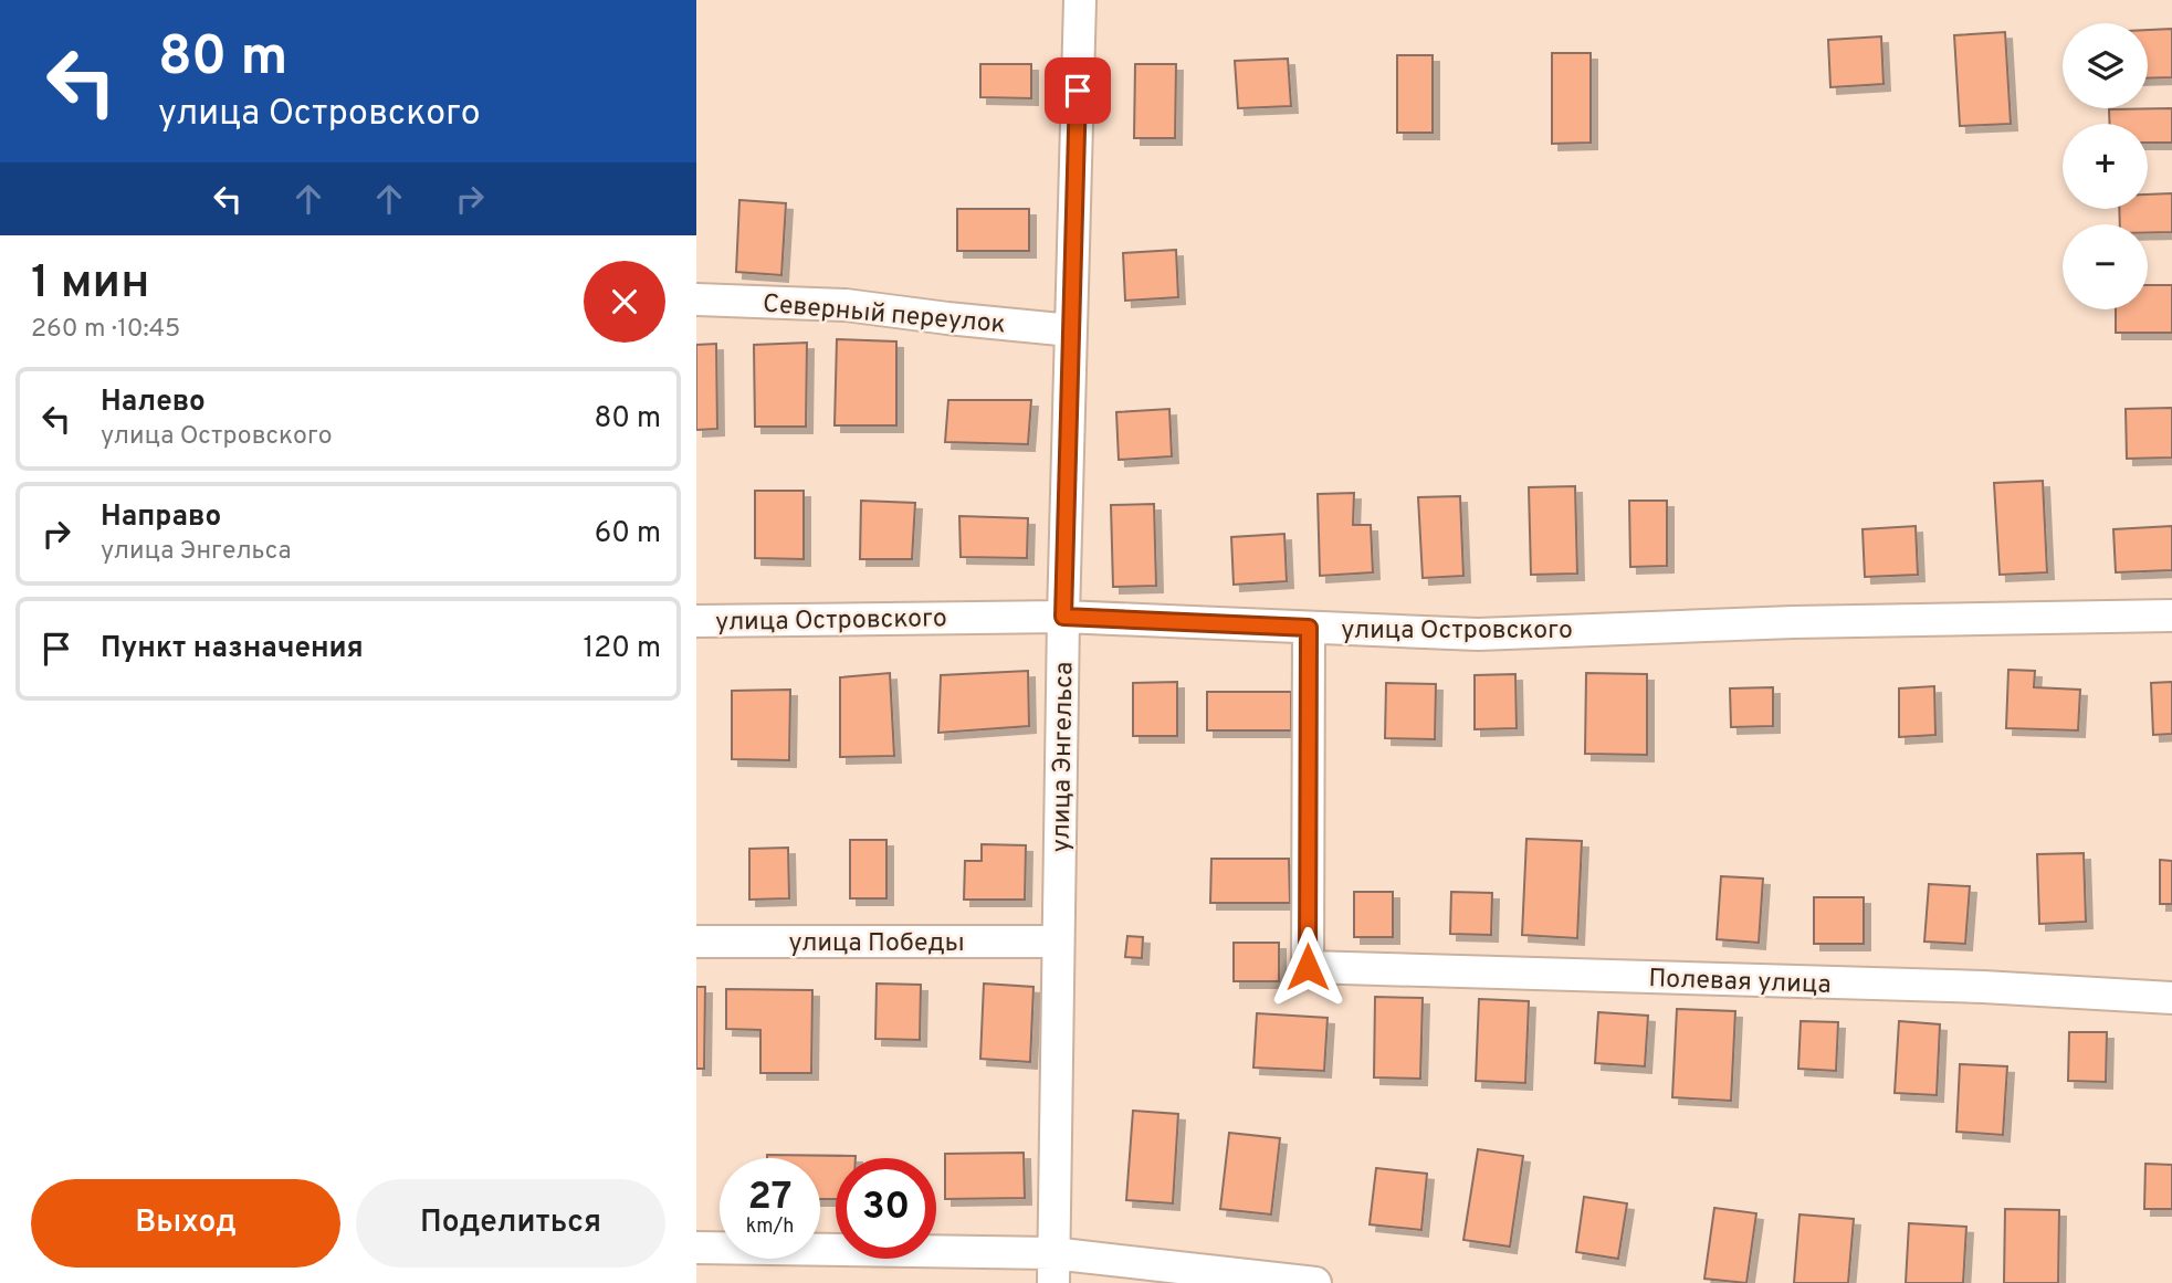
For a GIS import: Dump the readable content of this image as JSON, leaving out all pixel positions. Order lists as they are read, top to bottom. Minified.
{"streets":{"street":["Северный переулок","улица Островского","улица Энгельса","улица Победы","Полевая улица"]},"crossings":[["Северный переулок","улица Энгельса"],["улица Островского","улица Энгельса"],["улица Островского","Полевая улица"],["улица Энгельса","улица Победы"]],"page":{"turn":["80 m","улица Островского"],"map_buttons":["+","−"],"heading":["1 мин","260 m · 10:45"],"list":[{"name":"Налево","note":"улица Островского","value":"80 m"},{"name":"Направо","note":"улица Энгельса","value":"60 m"},{"name":"Пункт назначения","value":"120 m"}],"speed":"27 km/h","limit":"30","buttons":["Выход","Поделиться"]}}
